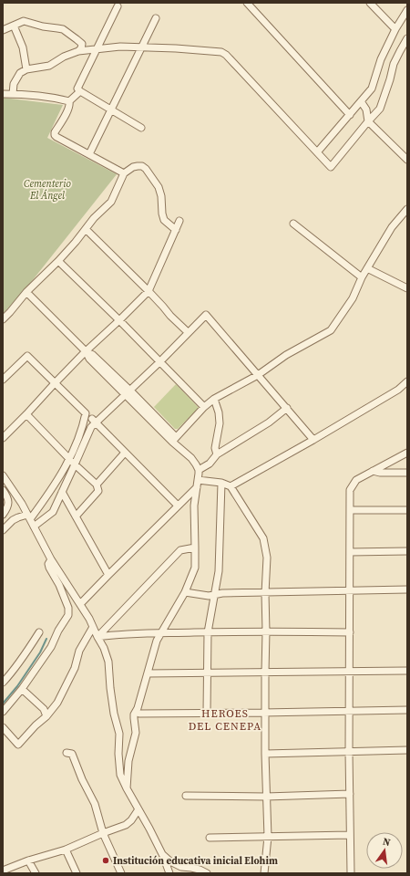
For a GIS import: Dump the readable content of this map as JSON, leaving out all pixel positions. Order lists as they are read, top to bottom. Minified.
{"districts":["HEROES DEL CENEPA"],"parks":["Cementerio El Ángel"],"places":["Institución educativa inicial Elohim"],"north":"top"}
